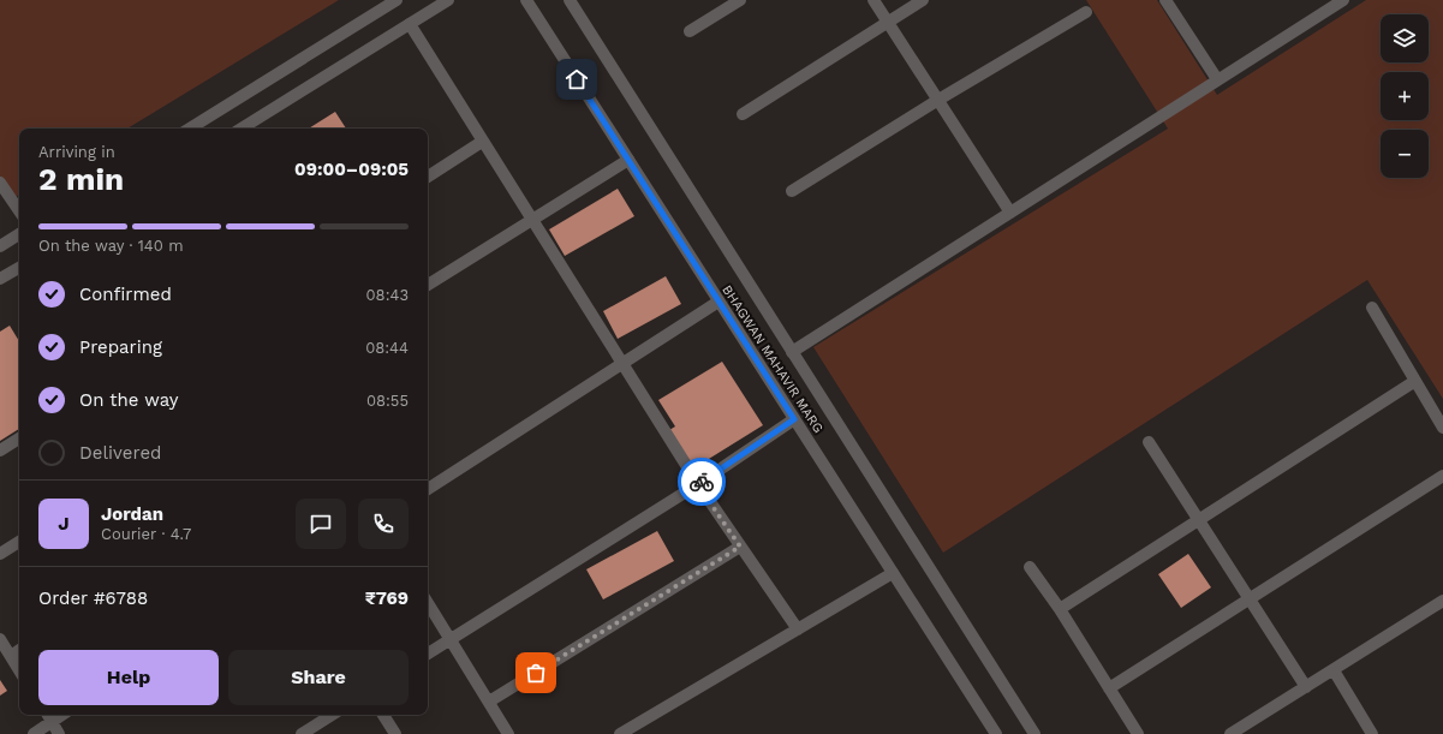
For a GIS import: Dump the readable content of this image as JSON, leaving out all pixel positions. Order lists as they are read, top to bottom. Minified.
{"streets":{"street":["BHAGWAN MAHAVIR MARG"]},"page":{"map_buttons":["+","−"],"heading":["2 min","Arriving in","09:00–09:05"],"panel":["Jordan","Courier · 4.7","Order #6788","₹769"],"bar":"On the way · 140 m","list":[["Confirmed","08:43"],["Preparing","08:44"],["On the way","08:55"],"Delivered"],"round":"J","buttons":["Help","Share"]}}
